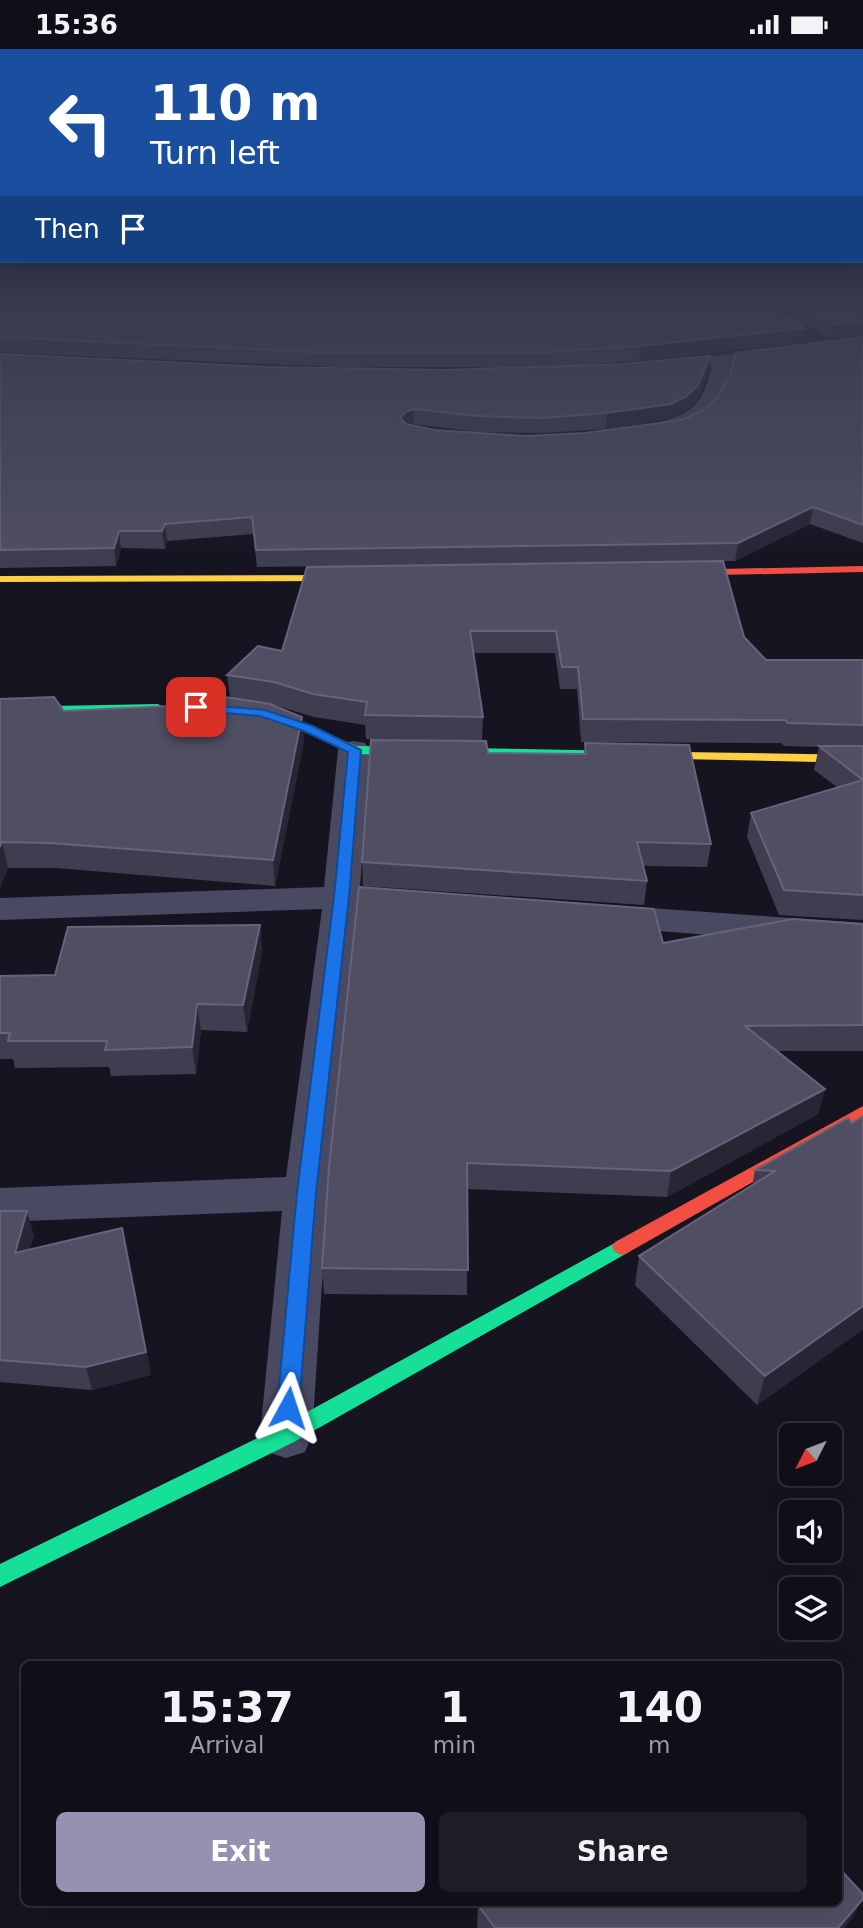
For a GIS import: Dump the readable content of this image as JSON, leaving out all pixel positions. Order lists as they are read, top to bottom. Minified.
{"north":"bottom left","page":{"status":"15:36","turn":["110 m","Turn left"],"then":"Then","eta":["15:37","Arrival","1","min","140","m"],"buttons":["Exit","Share"]}}
